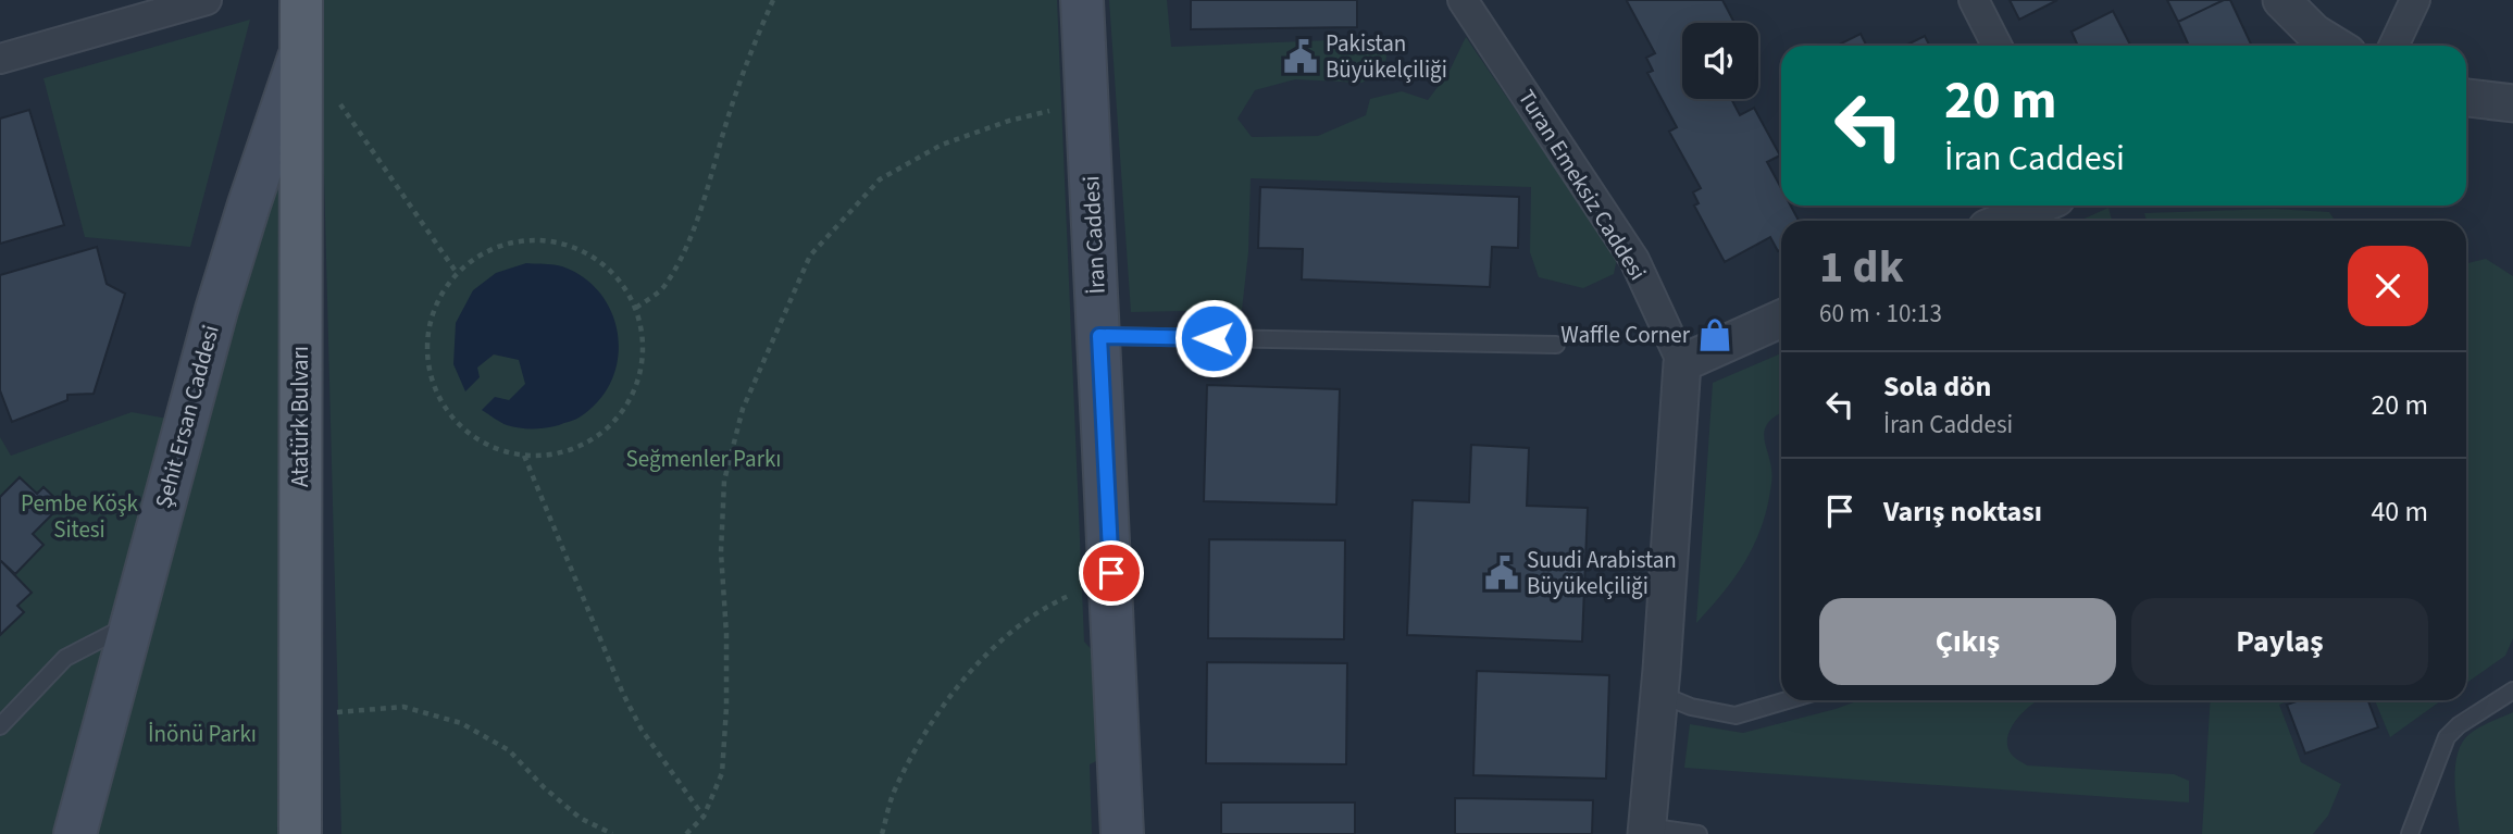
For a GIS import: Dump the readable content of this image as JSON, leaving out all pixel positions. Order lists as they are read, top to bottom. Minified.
{"streets":{"main road":["İran Caddesi","Şehit Ersan Caddesi","Atatürk Bulvarı"],"street":["Turan Emeksiz Caddesi"]},"crossings":[["Şehit Ersan Caddesi","Atatürk Bulvarı"]],"parks":["Seğmenler Parkı","Pembe Köşk Sitesi","İnönü Parkı"],"places":{"public building":["Pakistan Büyükelçiliği","Suudi Arabistan Büyükelçiliği"],"shop":["Waffle Corner"]},"page":{"turn":["20 m","İran Caddesi"],"heading":["1 dk","60 m · 10:13"],"list":[{"name":"Sola dön","note":"İran Caddesi","value":"20 m"},{"name":"Varış noktası","value":"40 m"}],"buttons":["Çıkış","Paylaş"]}}
